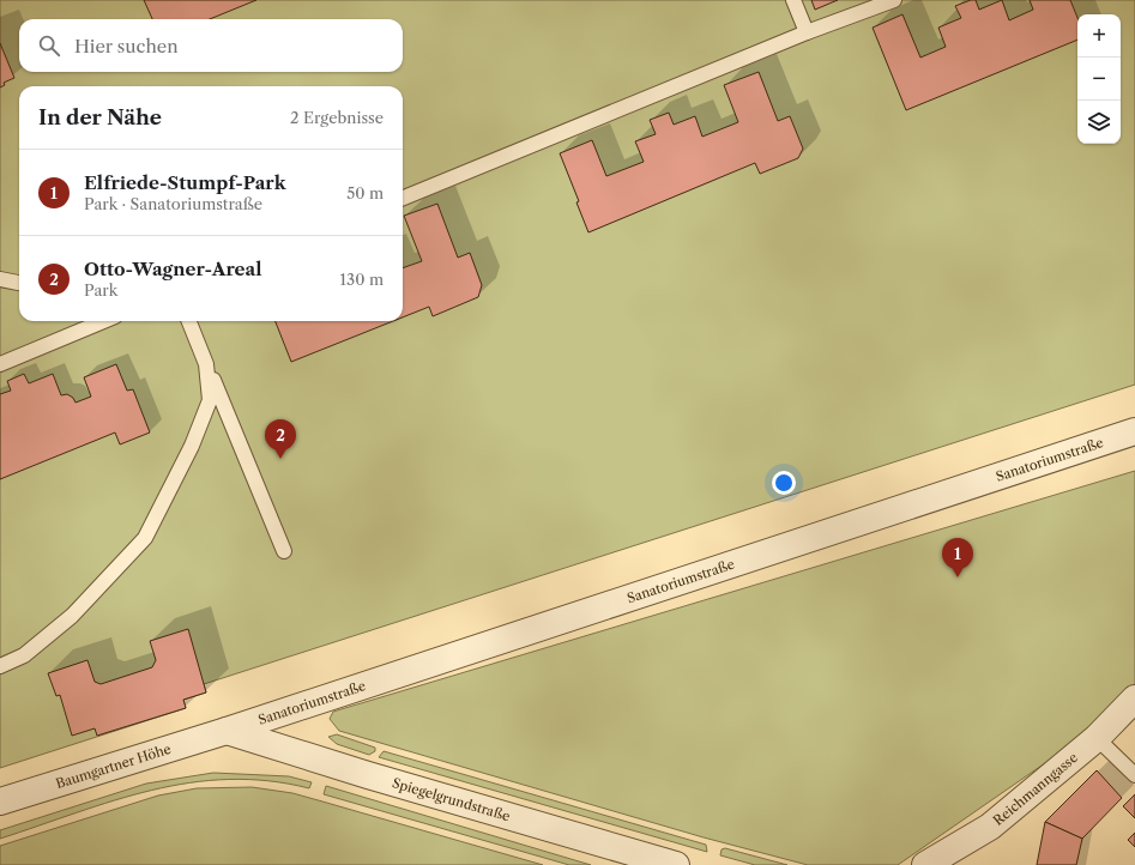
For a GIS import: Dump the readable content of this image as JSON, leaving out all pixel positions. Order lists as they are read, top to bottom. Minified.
{"streets":{"street":["Sanatoriumstraße","Baumgartner Höhe","Reichmanngasse","Spiegelgrundstraße"]},"crossings":[["Sanatoriumstraße","Baumgartner Höhe"],["Sanatoriumstraße","Spiegelgrundstraße"],["Baumgartner Höhe","Spiegelgrundstraße"]],"page":{"map_buttons":["+","−"],"search":"Hier suchen","heading":["In der Nähe","2 Ergebnisse"],"list":[{"mark":"1","name":"Elfriede-Stumpf-Park","note":"Park · Sanatoriumstraße","value":"50 m"},{"mark":"2","name":"Otto-Wagner-Areal","note":"Park","value":"130 m"}],"pins":["2","1"]}}
